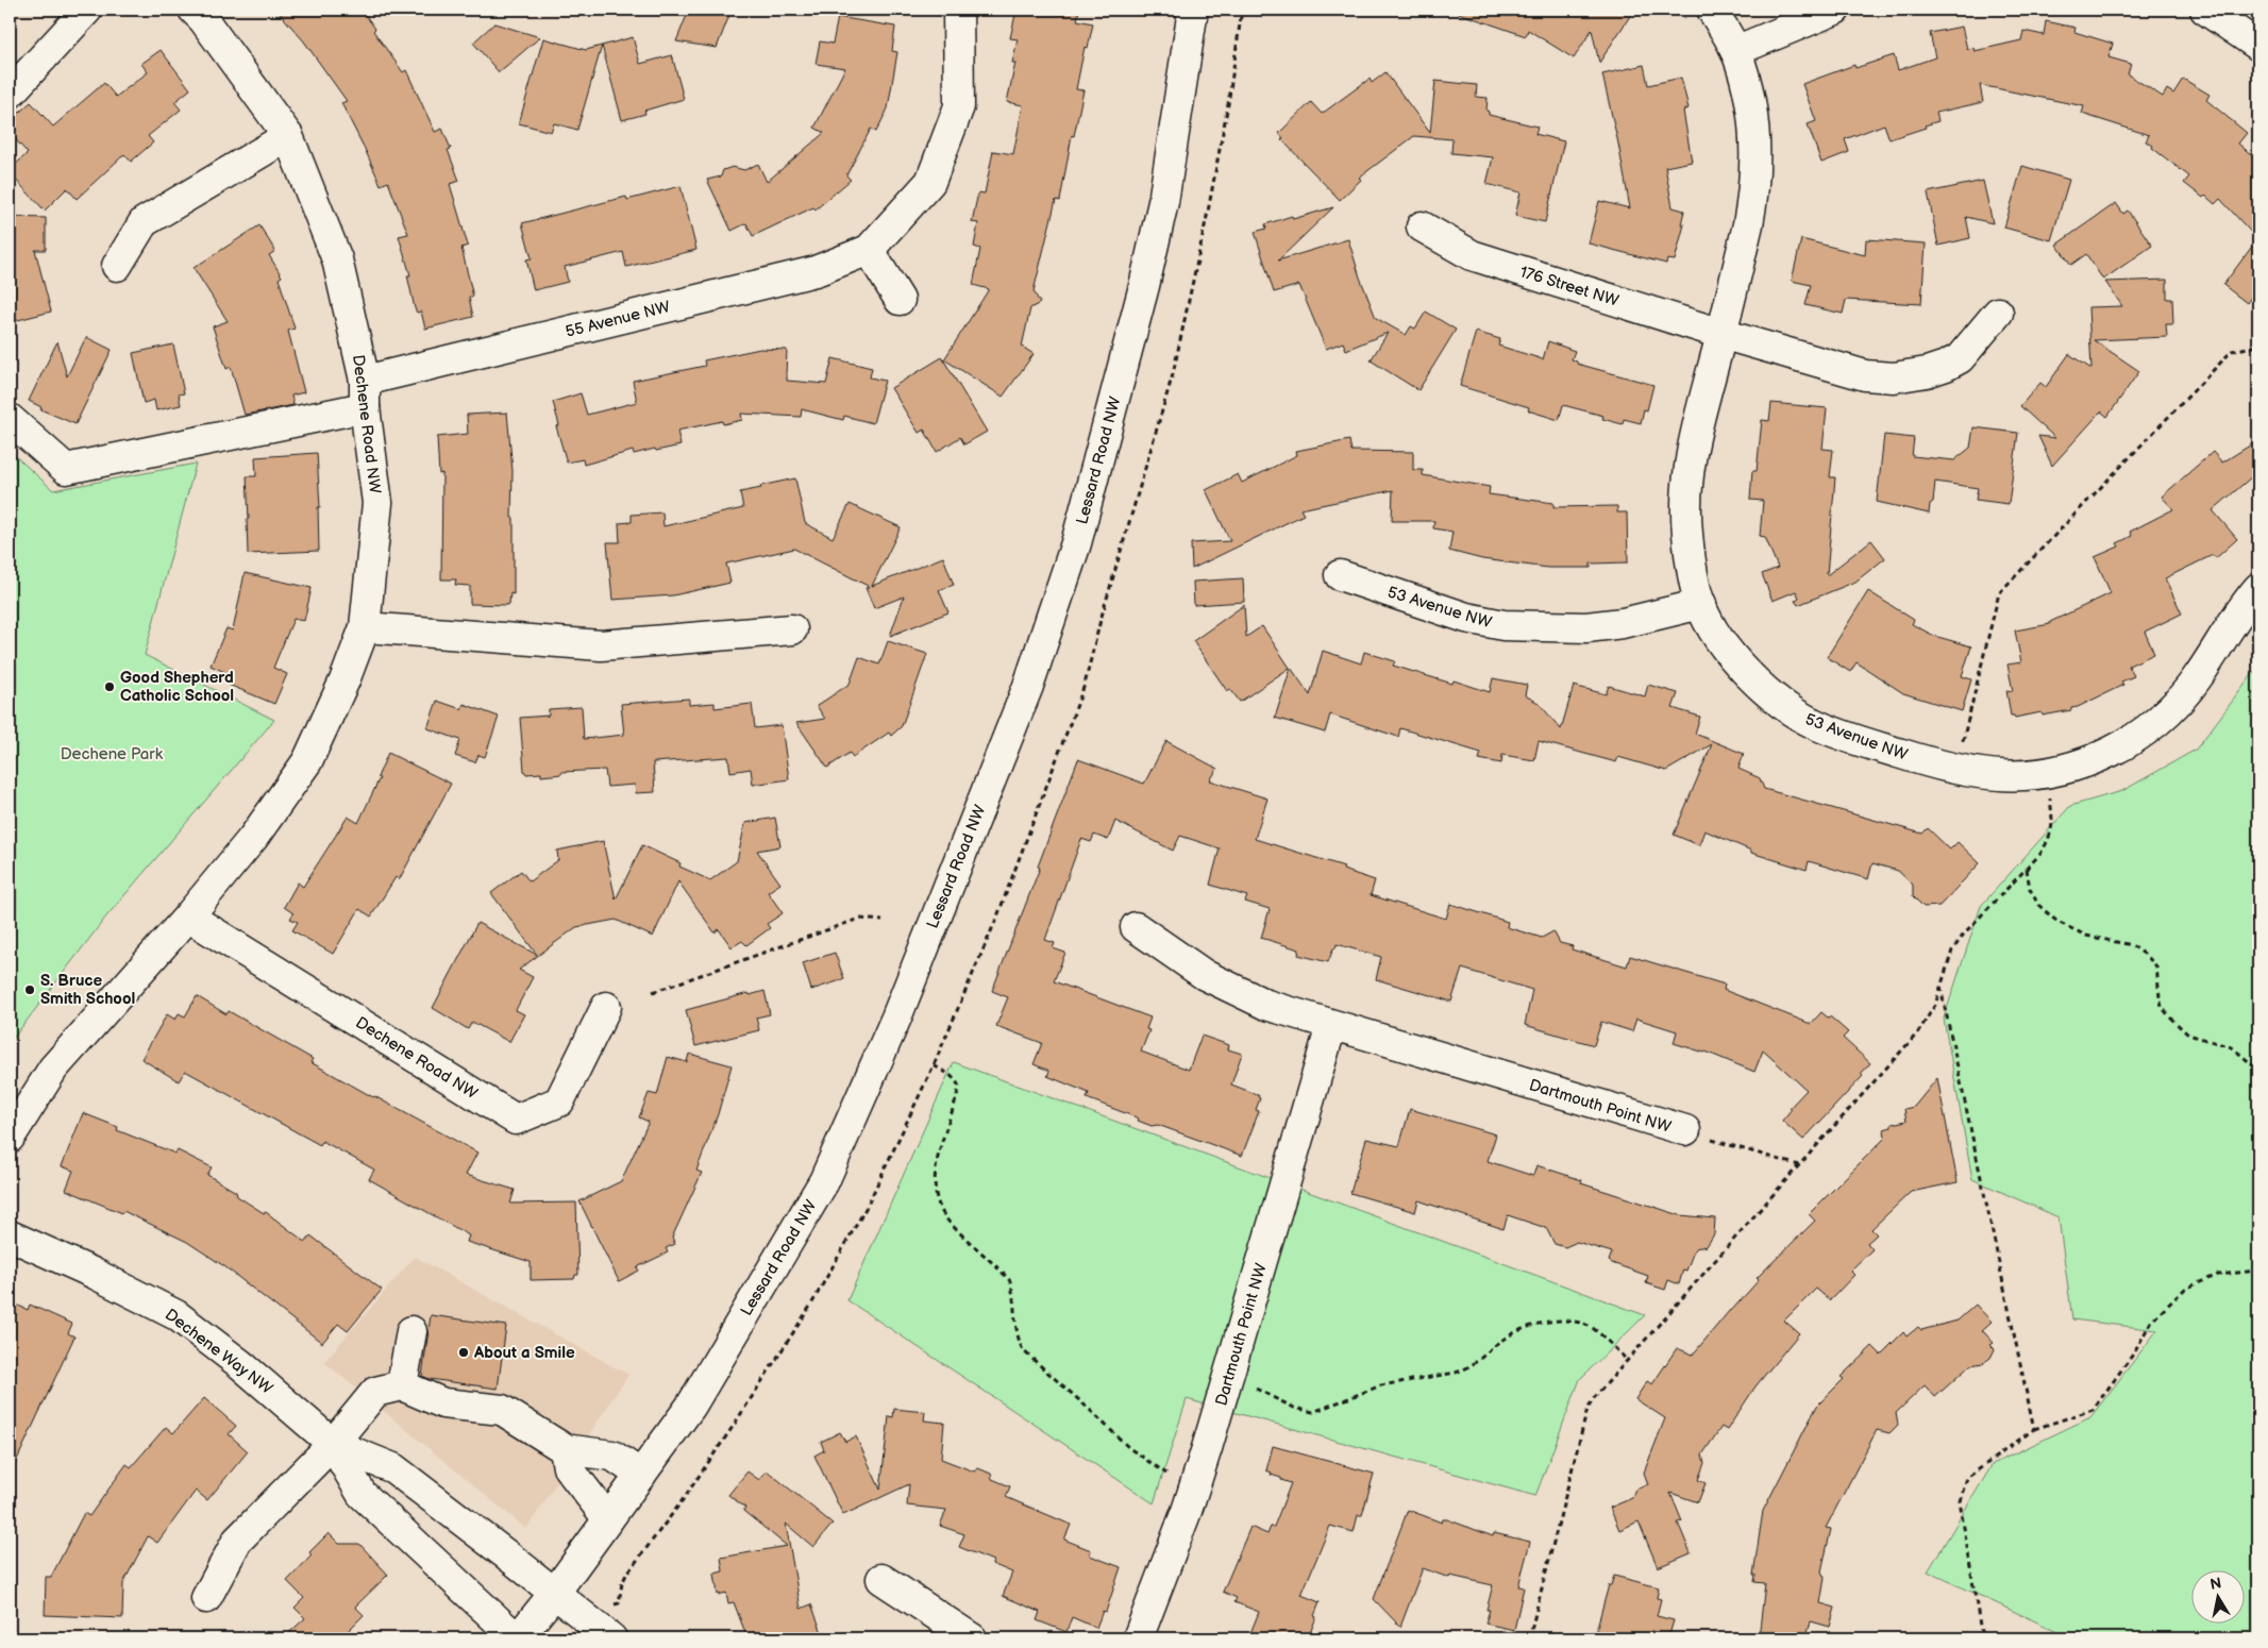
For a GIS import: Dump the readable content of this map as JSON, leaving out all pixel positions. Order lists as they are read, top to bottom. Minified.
{"streets":{"street":["176 Street NW","55 Avenue NW","Dechene Road NW","Lessard Road NW","53 Avenue NW","Dartmouth Point NW","Dechene Way NW"]},"crossings":[["55 Avenue NW","Dechene Road NW"],["Lessard Road NW","Dechene Way NW"]],"parks":["Dechene Park"],"places":["Good Shepherd Catholic School","S. Bruce Smith School","About a Smile"],"north":"top"}
